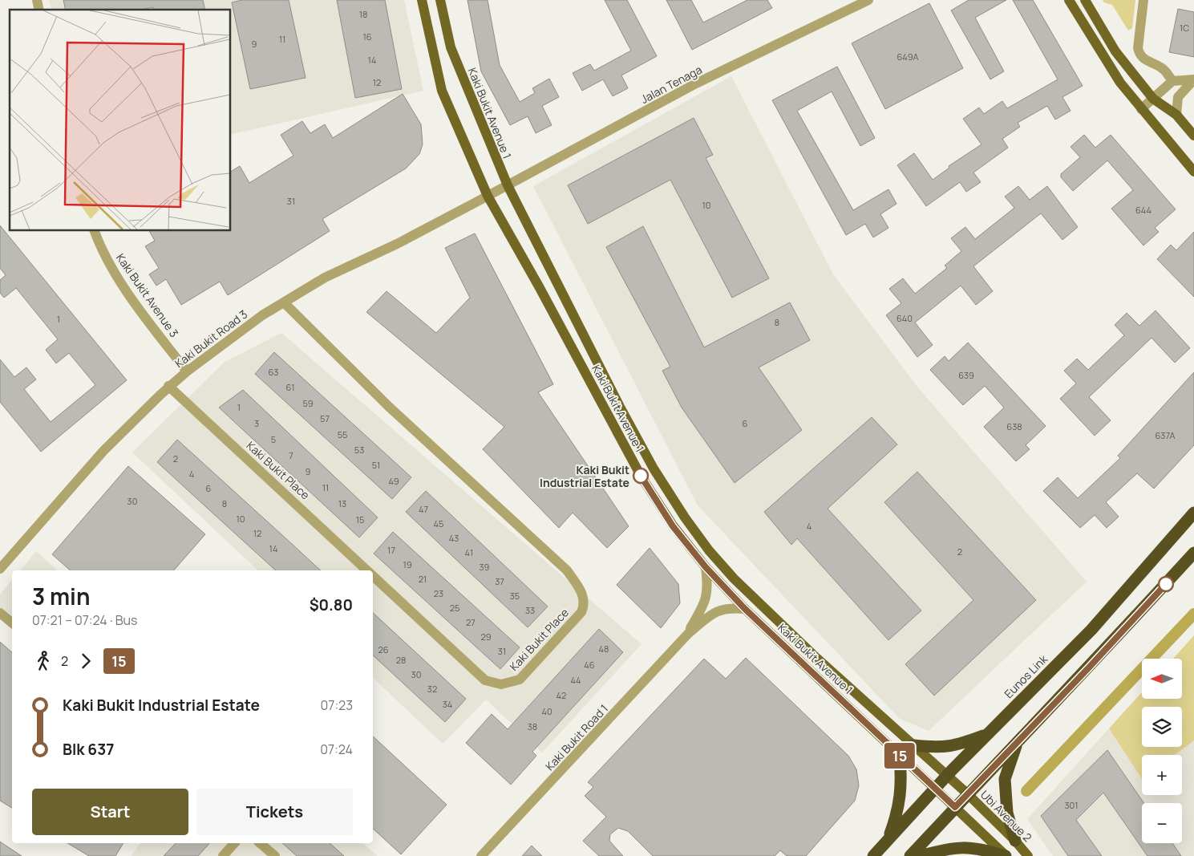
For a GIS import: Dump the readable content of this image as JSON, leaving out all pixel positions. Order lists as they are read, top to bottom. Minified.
{"streets":{"highway":["Eunos Link"],"main road":["Kaki Bukit Avenue 1","Ubi Avenue 2"],"street":["Jalan Tenaga","Kaki Bukit Avenue 3","Kaki Bukit Road 3","Kaki Bukit Place","Kaki Bukit Road 1"]},"crossings":[["Jalan Tenaga","Kaki Bukit Avenue 1"],["Jalan Tenaga","Kaki Bukit Road 3"],["Kaki Bukit Avenue 1","Kaki Bukit Road 3"],["Kaki Bukit Avenue 1","Eunos Link"],["Kaki Bukit Avenue 1","Kaki Bukit Road 1"],["Kaki Bukit Avenue 1","Ubi Avenue 2"],["Kaki Bukit Avenue 3","Kaki Bukit Road 3"],["Kaki Bukit Road 3","Kaki Bukit Place"]],"places":["Kaki Bukit Industrial Estate"],"lines":["bus line 15"],"house_numbers":["18","1C","16","11","9","649A","14","12","31","10","644","640","1","8","63","639","61","59","1","57","3","6","638","55","637A","5","53","7","2","51","9","4","49","11","6","30","8","13","47","10","15","45","4","12","43","14","17","2","41","19","39","21","37","23","35","25","33","27","29","48","26","31","28","46","30","44","32","42","34","40","38","301"],"north":"left","page":{"on_map":"15","heading":["3 min","07:21 – 07:24 · Bus","$0.80"],"legs":["2","15"],"map_buttons":["+","−"],"list":[{"name":"Kaki Bukit Industrial Estate","value":"07:23"},{"name":"Blk 637","value":"07:24"}],"buttons":["Start","Tickets"]}}
